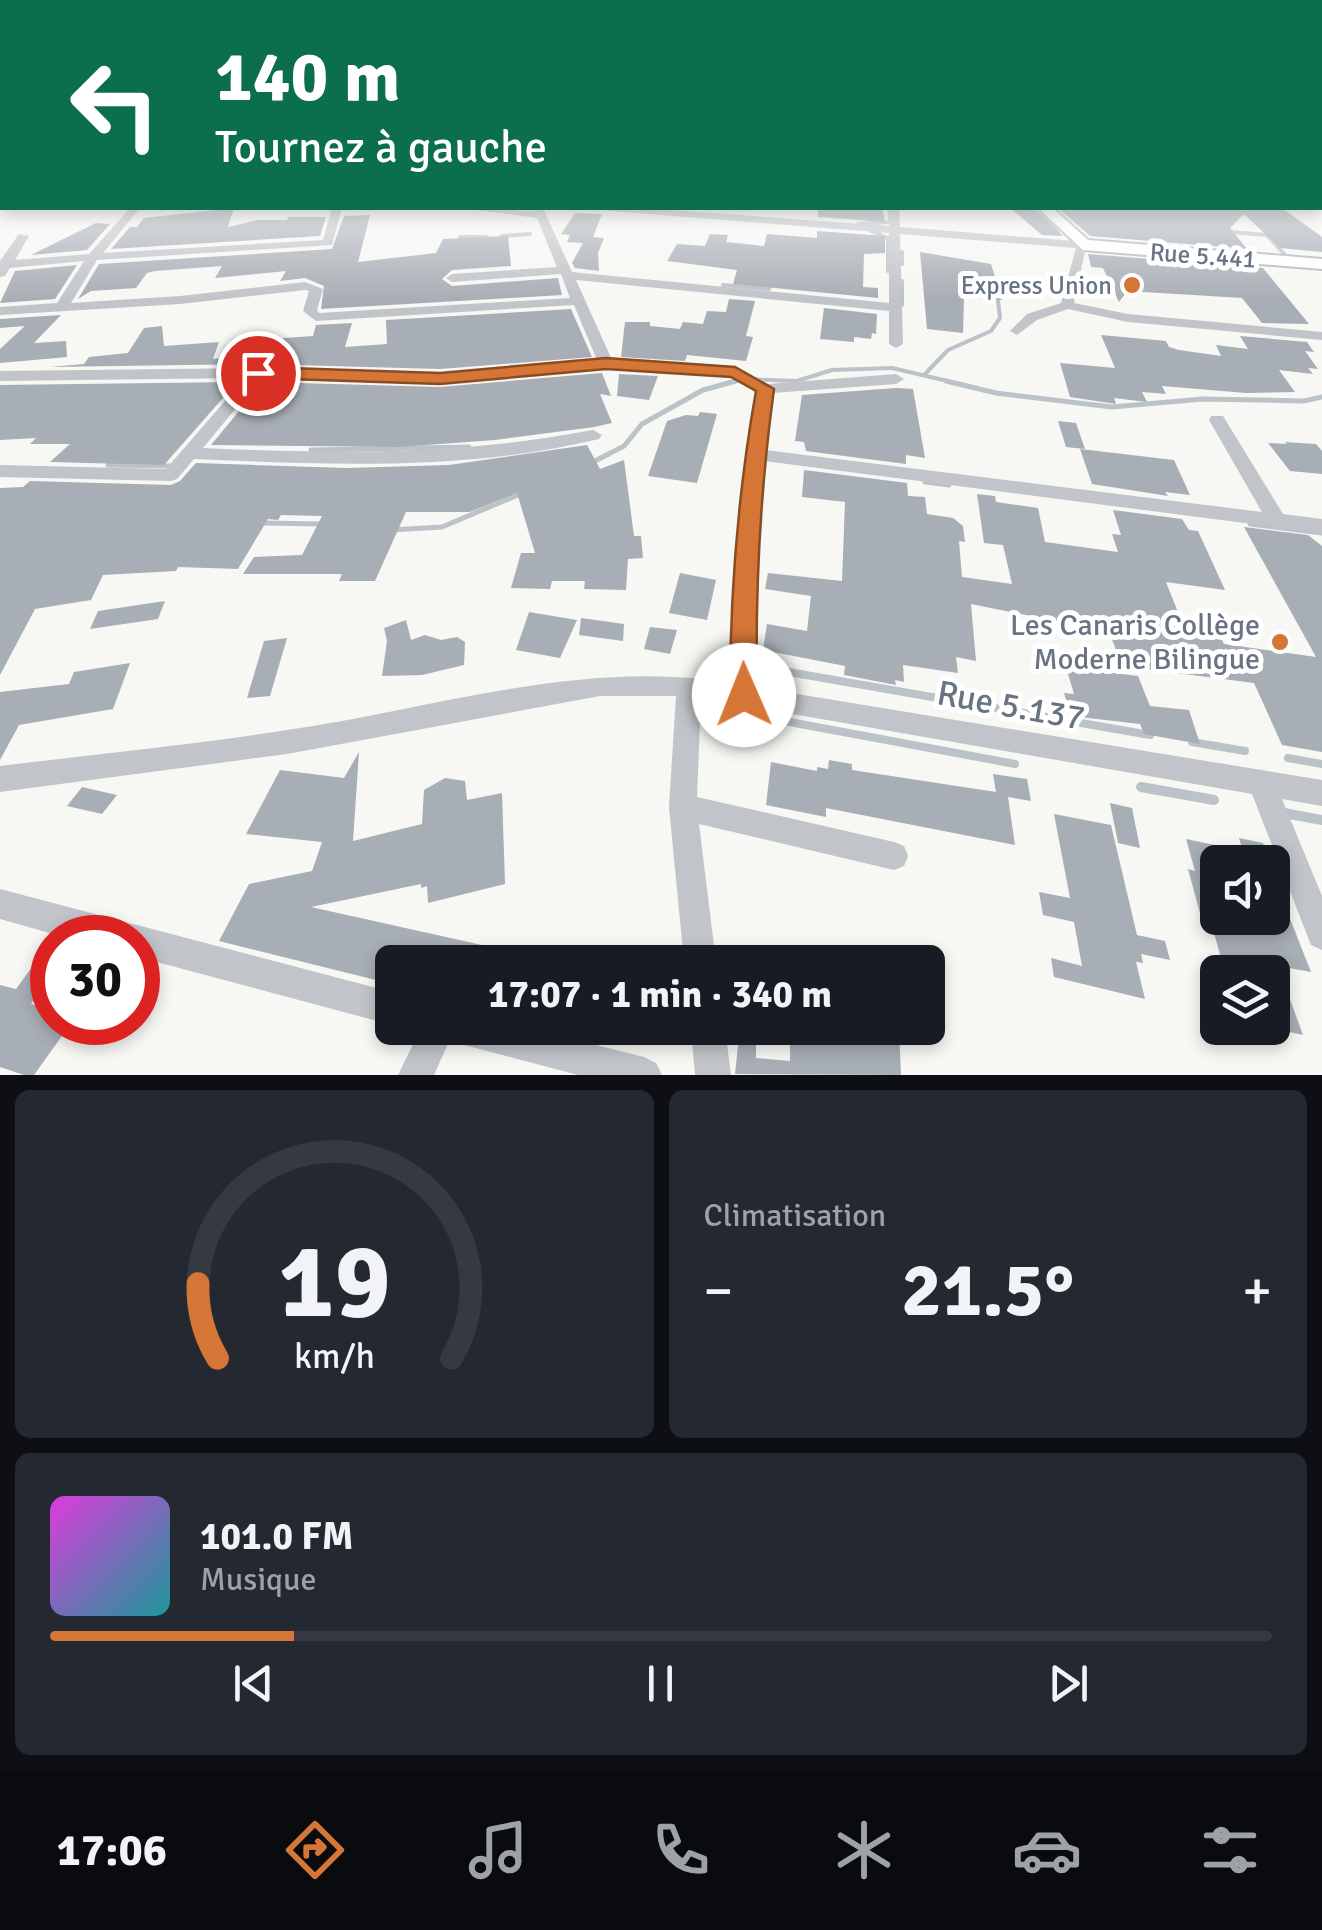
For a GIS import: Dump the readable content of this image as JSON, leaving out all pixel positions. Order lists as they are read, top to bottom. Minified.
{"streets":{"main road":["Rue 5.441"],"street":["Rue 5.137"]},"places":["Express Union","Les Canaris Collège Moderne Bilingue"],"page":{"turn":["140 m","Tournez à gauche"],"limit":"30","trip":"17:07 · 1 min · 340 m","tile":"Climatisation","heat":["−","21.5°","+"],"song":["101.0 FM","Musique"],"tabs":"17:06","gauge":["19","km/h"]}}
